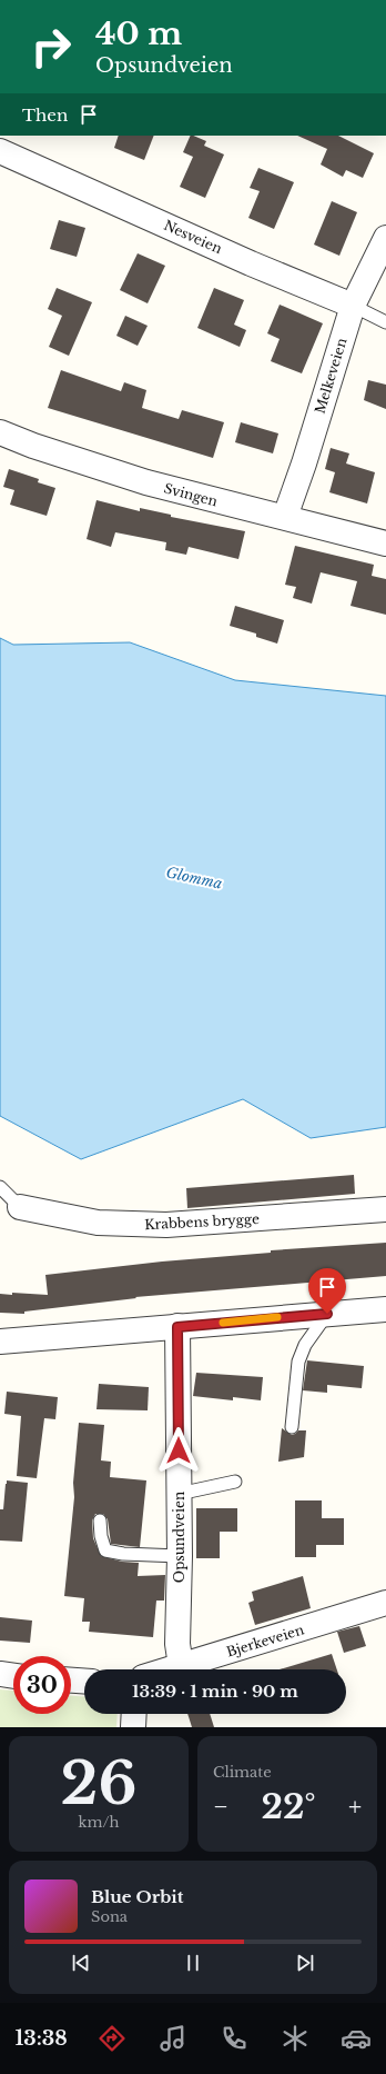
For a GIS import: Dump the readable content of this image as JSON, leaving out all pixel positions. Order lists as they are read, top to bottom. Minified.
{"streets":{"street":["Nesveien","Melkeveien","Svingen","Krabbens brygge","Opsundveien","Bjerkeveien"]},"crossings":[["Nesveien","Melkeveien"],["Melkeveien","Svingen"],["Opsundveien","Bjerkeveien"]],"water":["Glomma"],"page":{"turn":["40 m","Opsundveien"],"then":"Then","limit":"30","trip":"13:39 · 1 min · 90 m","tile":[["26","km/h"],"Climate"],"heat":["−","22°","+"],"song":["Blue Orbit","Sona"],"tabs":"13:38"}}
